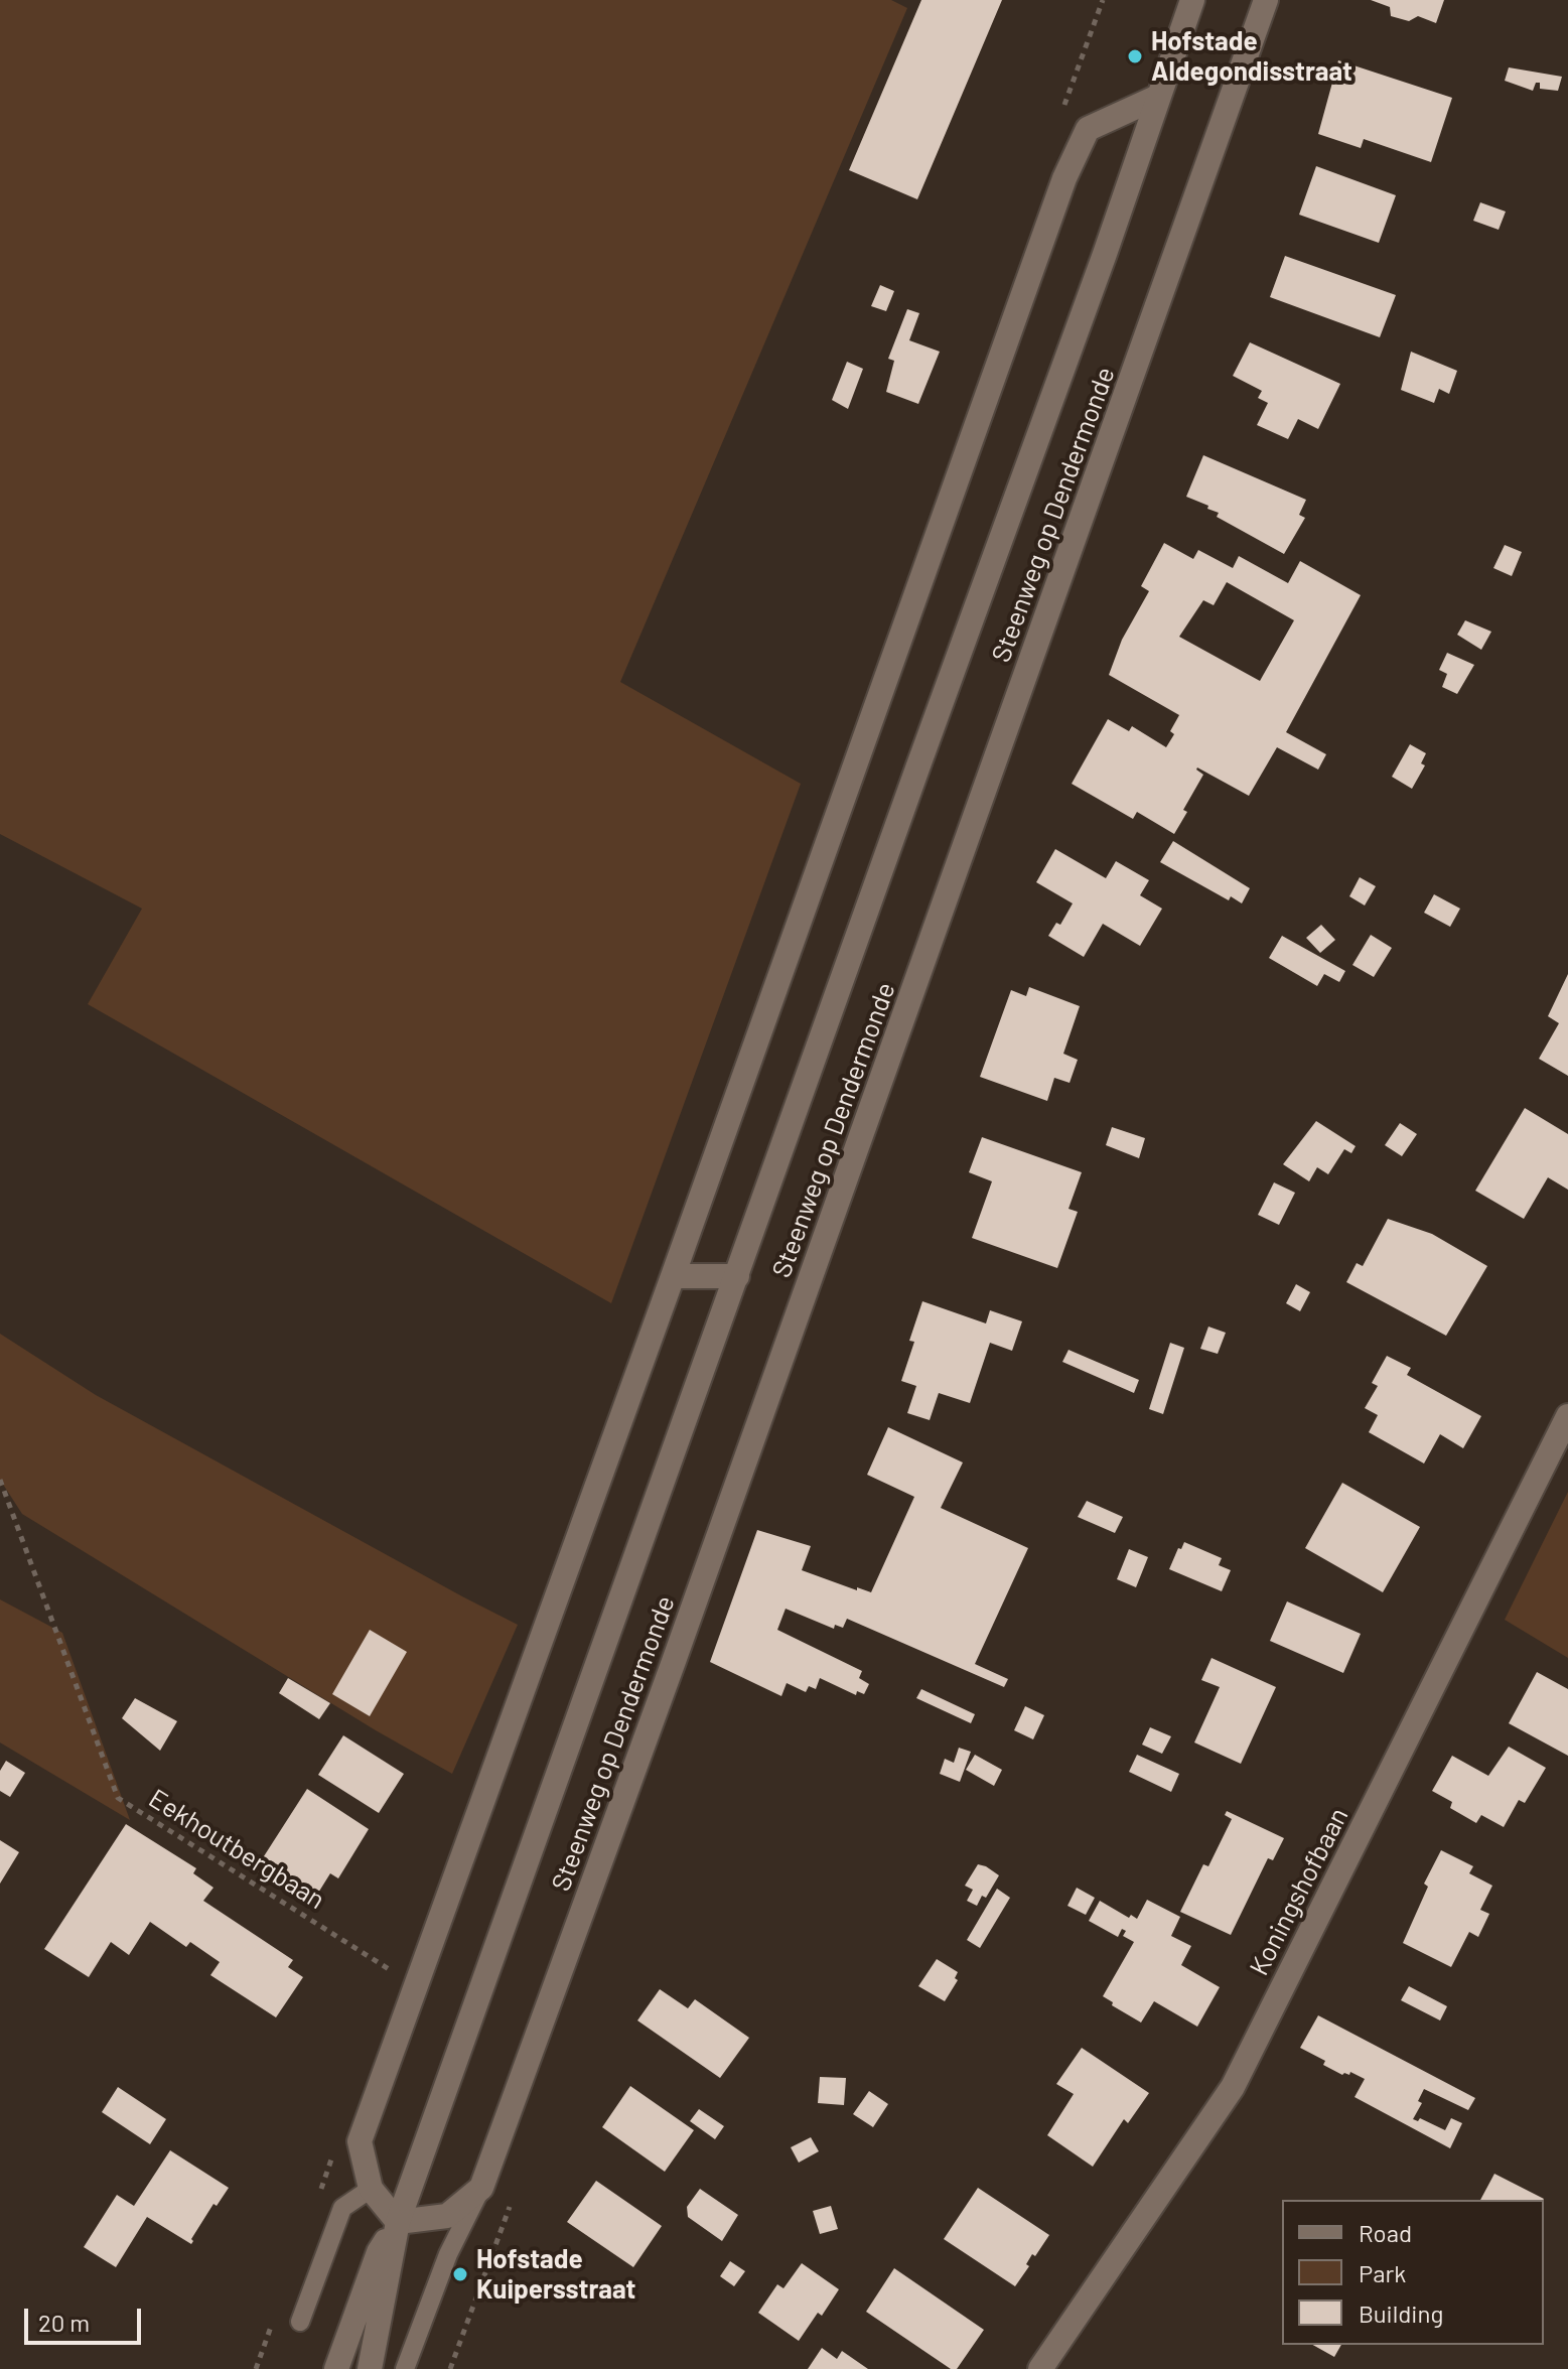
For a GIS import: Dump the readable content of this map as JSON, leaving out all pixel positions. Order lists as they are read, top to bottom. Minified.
{"streets":{"street":["Steenweg op Dendermonde","Koningshofbaan"],"path":["Eekhoutbergbaan"]},"places":["Hofstade Aldegondisstraat","Hofstade Kuipersstraat"],"legend":["Road","Park","Building"],"scale_bar":"20 m"}
